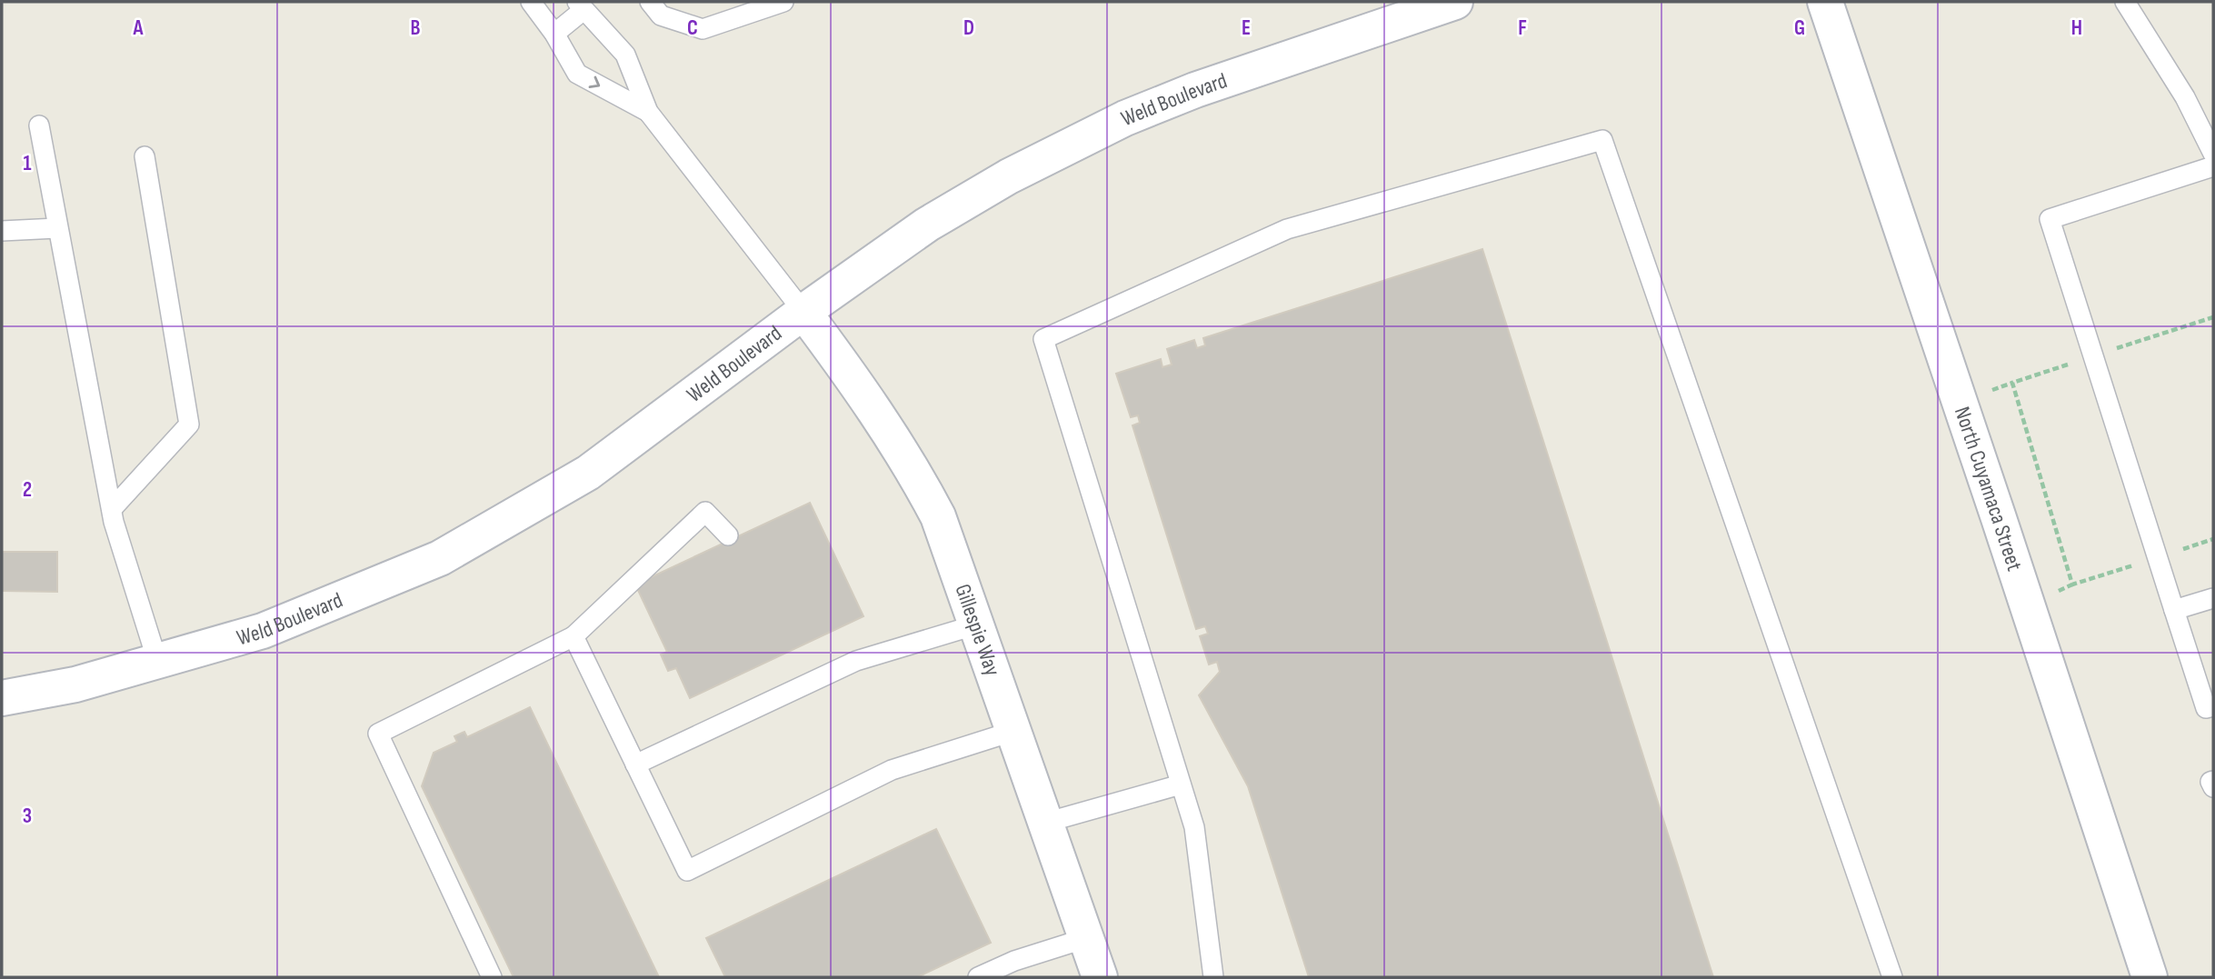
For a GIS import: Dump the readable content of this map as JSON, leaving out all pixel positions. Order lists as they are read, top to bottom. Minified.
{"streets":{"main road":["Weld Boulevard","North Cuyamaca Street","Gillespie Way"]},"crossings":[["Weld Boulevard","Gillespie Way"]],"grid":{"columns":["A","B","C","D","E","F","G","H"],"rows":["1","2","3"]}}
